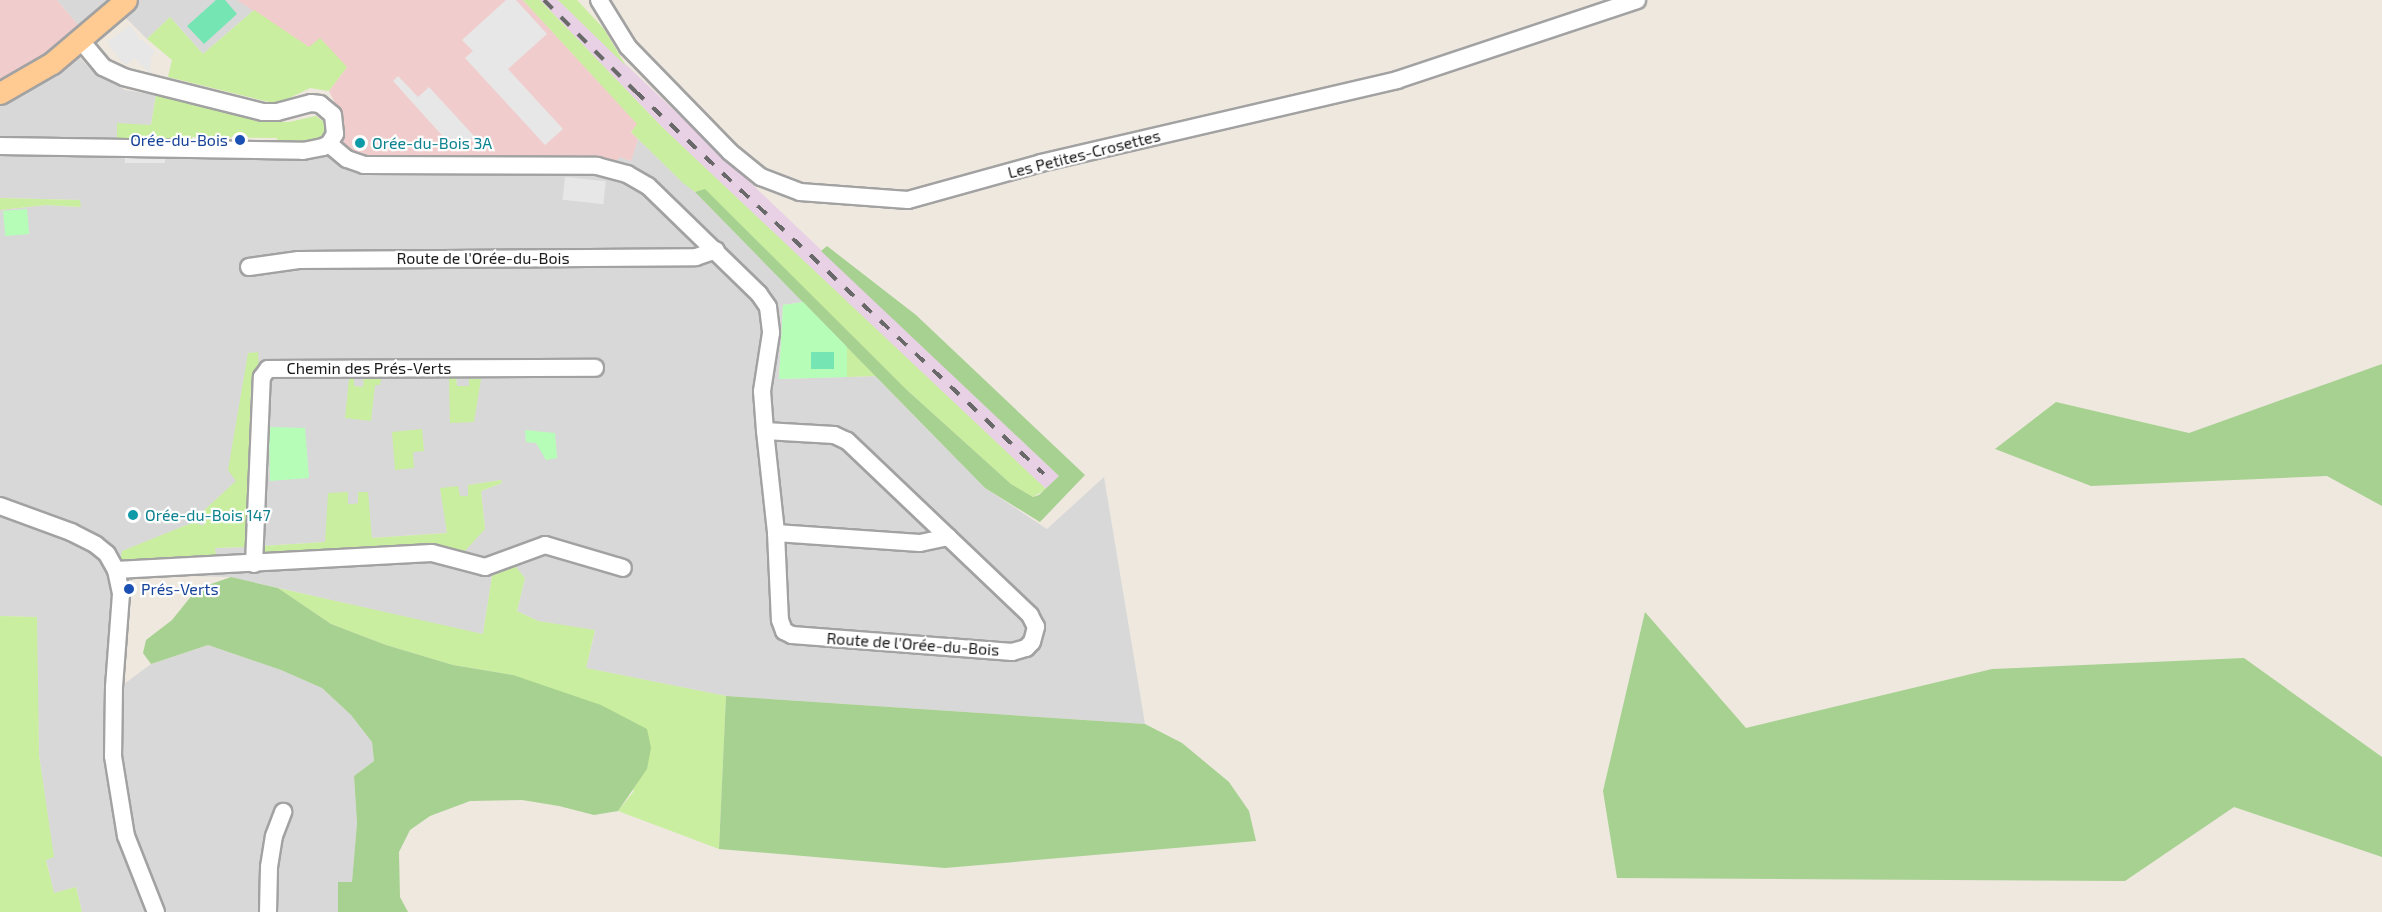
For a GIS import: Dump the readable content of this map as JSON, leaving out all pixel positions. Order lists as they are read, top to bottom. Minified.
{"streets":{"street":["Les Petites-Crosettes","Route de l'Orée-du-Bois","Chemin des Prés-Verts"]},"places":["Orée-du-Bois","Orée-du-Bois 3A","Orée-du-Bois 147","Prés-Verts"]}
